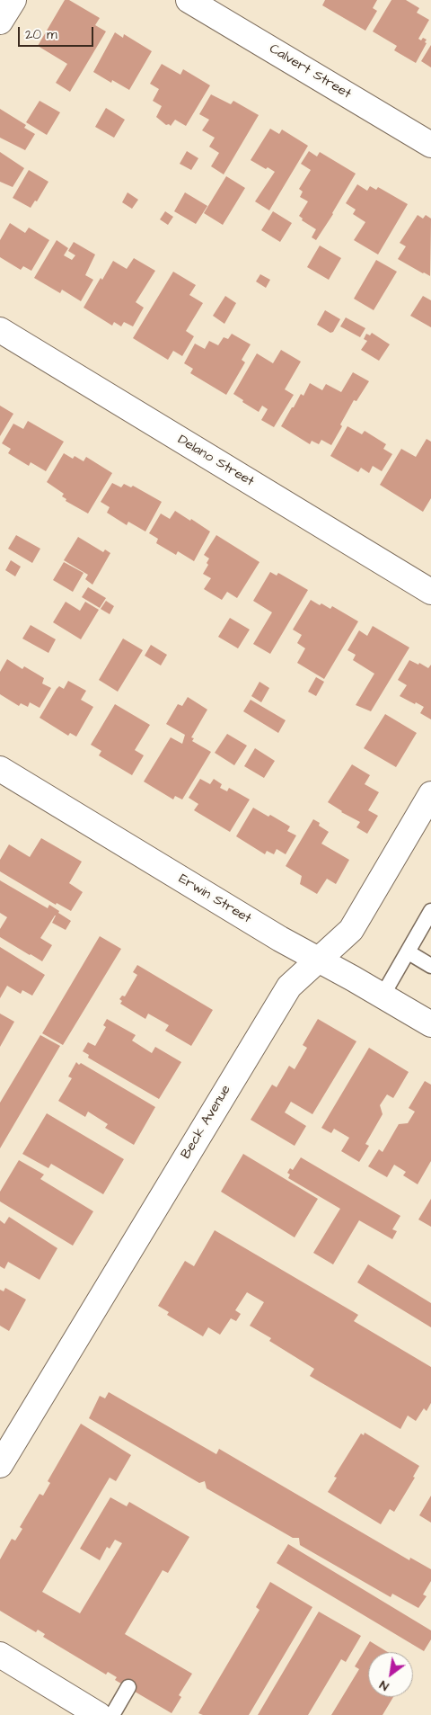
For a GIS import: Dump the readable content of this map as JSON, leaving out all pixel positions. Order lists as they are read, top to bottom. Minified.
{"streets":{"street":["Calvert Street","Delano Street","Erwin Street","Beck Avenue"]},"crossings":[["Erwin Street","Beck Avenue"]],"scale_bar":"20 m","north":"bottom left"}
